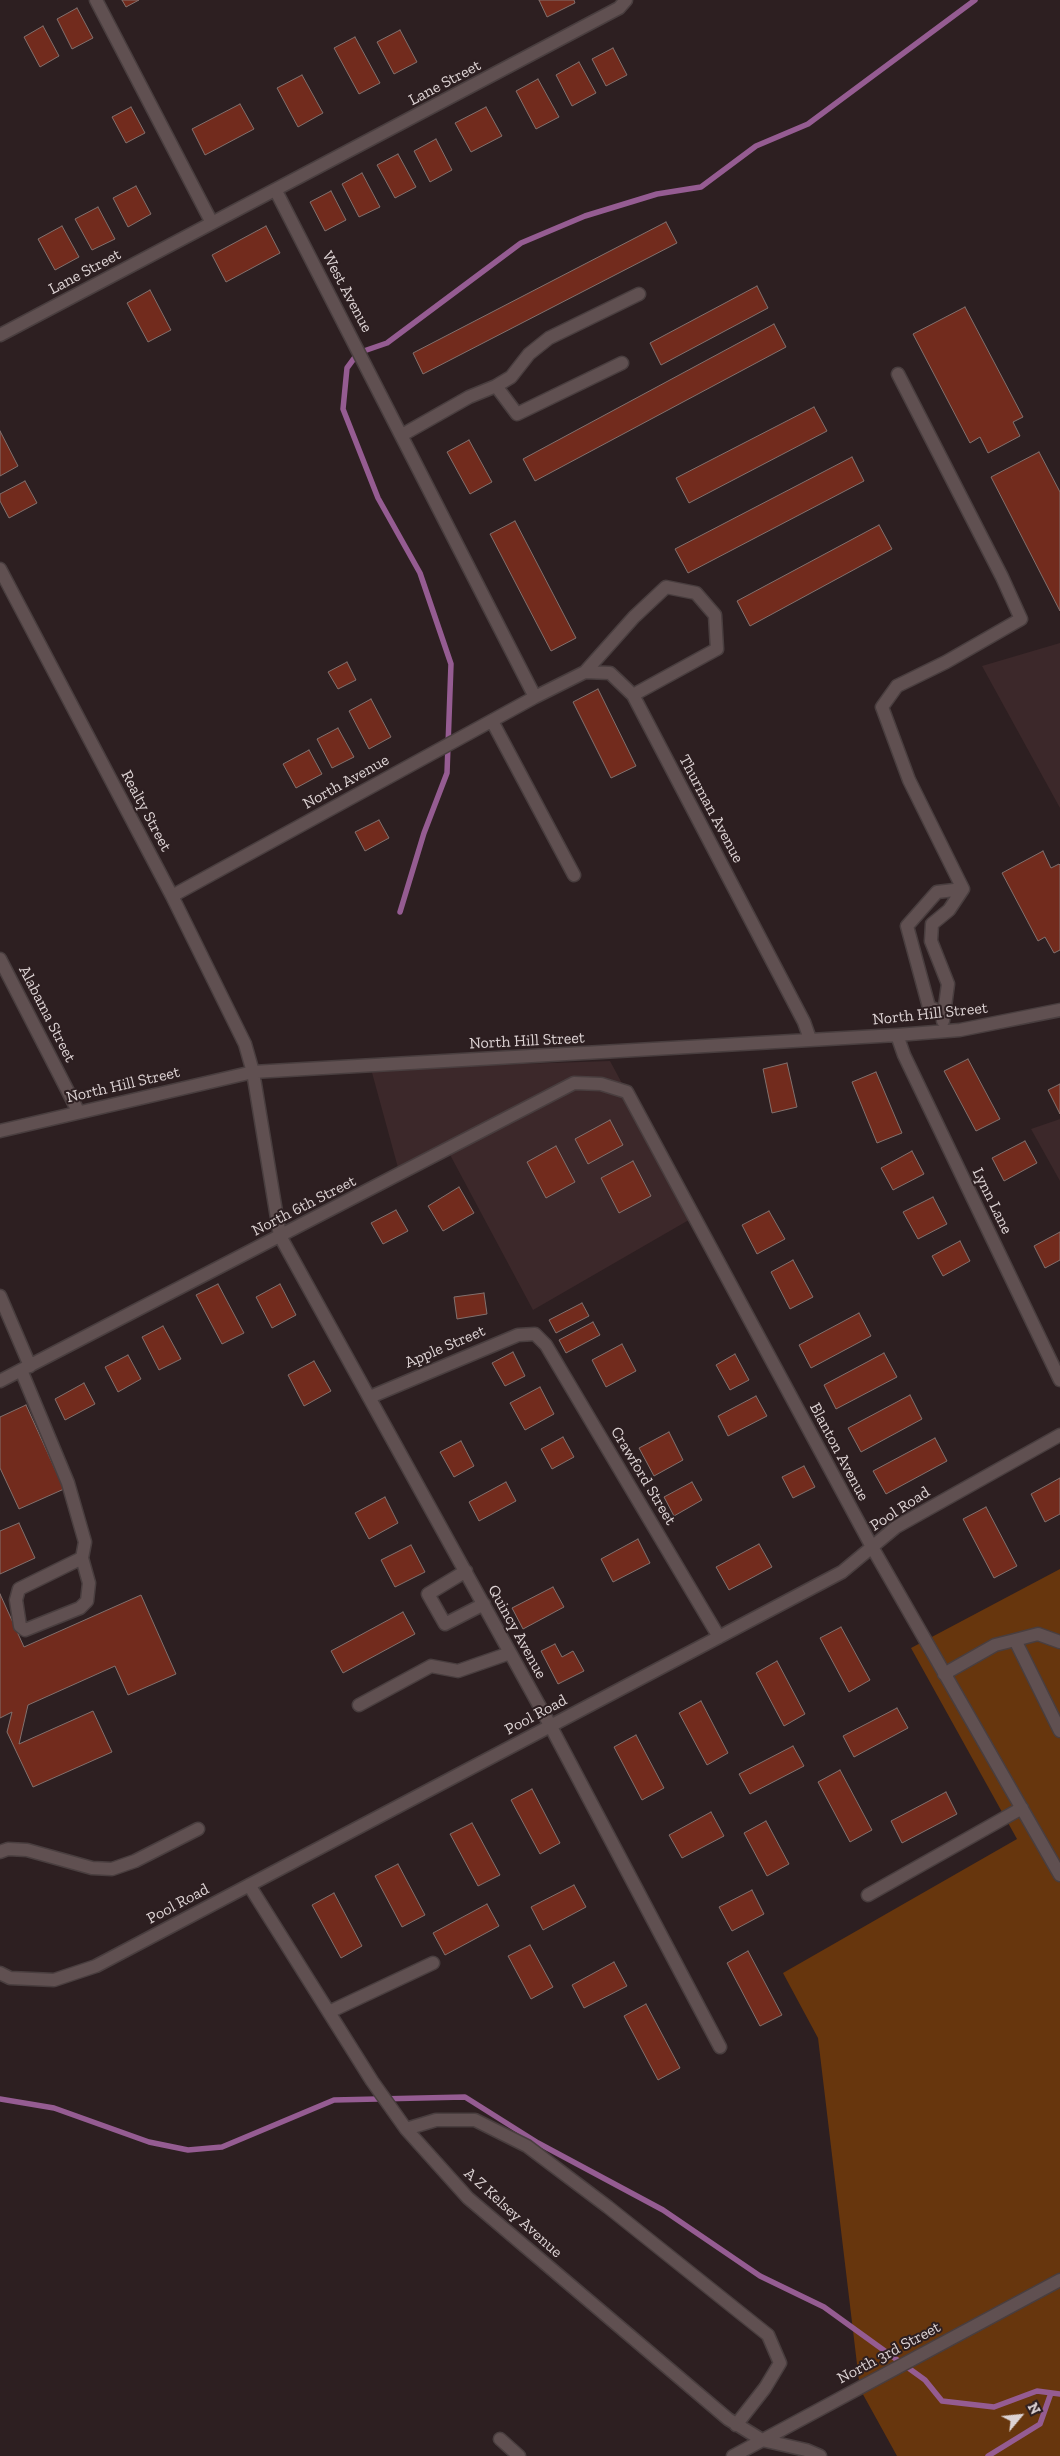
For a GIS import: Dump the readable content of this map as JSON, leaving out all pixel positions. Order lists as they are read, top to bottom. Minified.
{"streets":{"street":["Lane Street","West Avenue","North Avenue","Thurman Avenue","Realty Street","Alabama Street","North Hill Street","Lynn Lane","North 6th Street","Apple Street","Blanton Avenue","Crawford Street","Pool Road","Quincy Avenue","A Z Kelsey Avenue","North 3rd Street"]},"crossings":[["Lane Street","West Avenue"],["West Avenue","North Avenue"],["West Avenue","Thurman Avenue"],["North Avenue","Thurman Avenue"],["North Avenue","Realty Street"],["Thurman Avenue","North Hill Street"],["Realty Street","North Hill Street"],["Realty Street","North 6th Street"],["Realty Street","Quincy Avenue"],["Alabama Street","North Hill Street"],["North Hill Street","Lynn Lane"],["North 6th Street","Blanton Avenue"],["North 6th Street","Quincy Avenue"],["Apple Street","Crawford Street"],["Apple Street","Quincy Avenue"],["Blanton Avenue","Pool Road"],["Crawford Street","Pool Road"],["Pool Road","Quincy Avenue"],["Pool Road","A Z Kelsey Avenue"],["A Z Kelsey Avenue","North 3rd Street"]],"north":"top right"}
